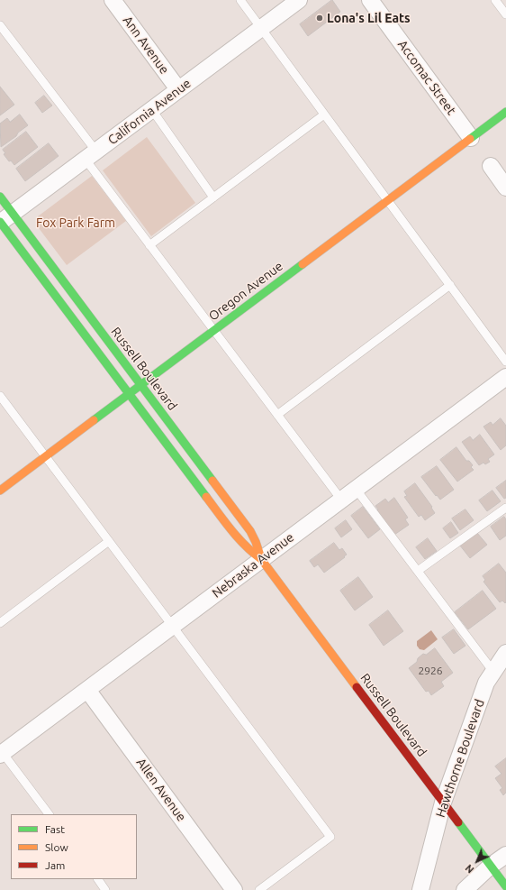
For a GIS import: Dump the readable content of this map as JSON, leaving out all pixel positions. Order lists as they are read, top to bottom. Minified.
{"streets":{"main road":["Oregon Avenue","Russell Boulevard"],"street":["Ann Avenue","Accomac Street","California Avenue","Nebraska Avenue","Hawthorne Boulevard","Allen Avenue"]},"crossings":[["Ann Avenue","California Avenue"],["Accomac Street","Oregon Avenue"],["California Avenue","Russell Boulevard"],["Oregon Avenue","Russell Boulevard"],["Russell Boulevard","Nebraska Avenue"],["Russell Boulevard","Hawthorne Boulevard"],["Nebraska Avenue","Allen Avenue"]],"parks":["Fox Park Farm"],"places":["Lona's Lil Eats"],"house_numbers":["2926"],"legend":["Fast","Slow","Jam"],"north":"bottom left"}
